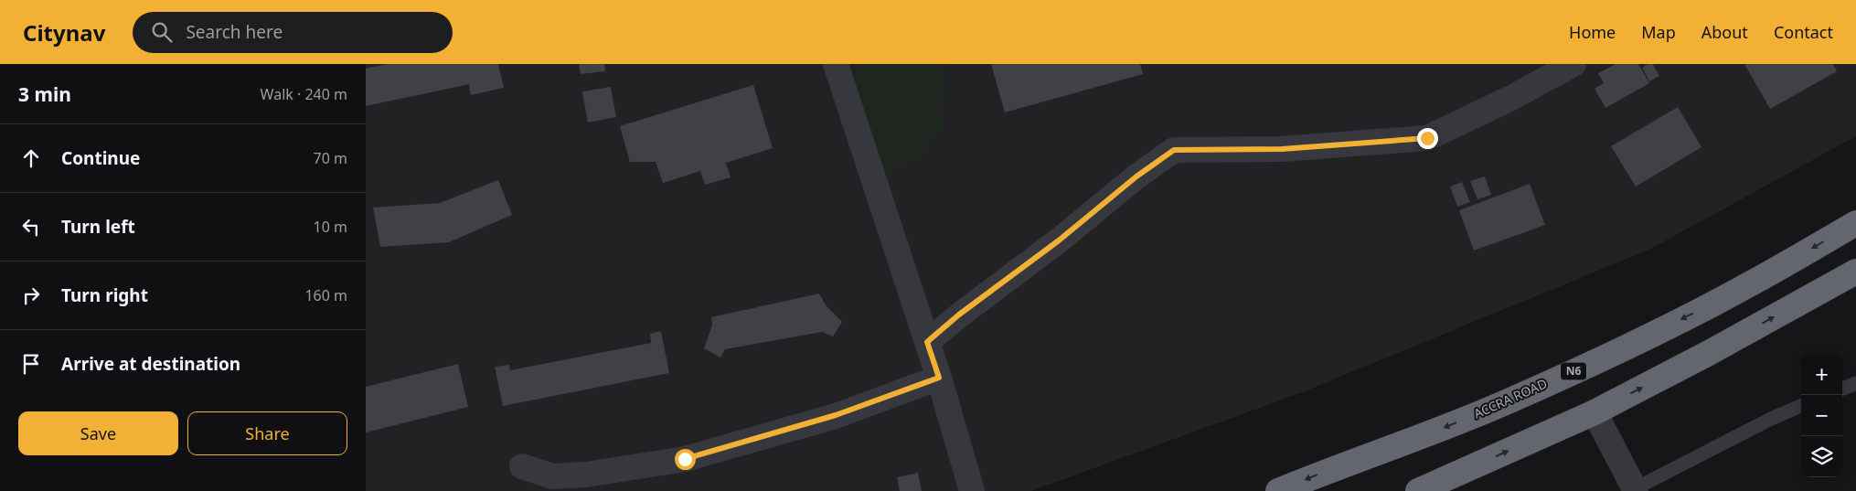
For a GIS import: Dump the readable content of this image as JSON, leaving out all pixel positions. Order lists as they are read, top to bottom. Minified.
{"streets":{"highway":["N6","ACCRA ROAD"]},"page":{"header":"Citynav","search":"Search here","nav":["Home","Map","About","Contact"],"heading":["3 min","Walk · 240 m"],"list":[["Continue","70 m"],["Turn left","10 m"],["Turn right","160 m"],"Arrive at destination"],"map_buttons":["+","−"],"buttons":["Save","Share"]}}
